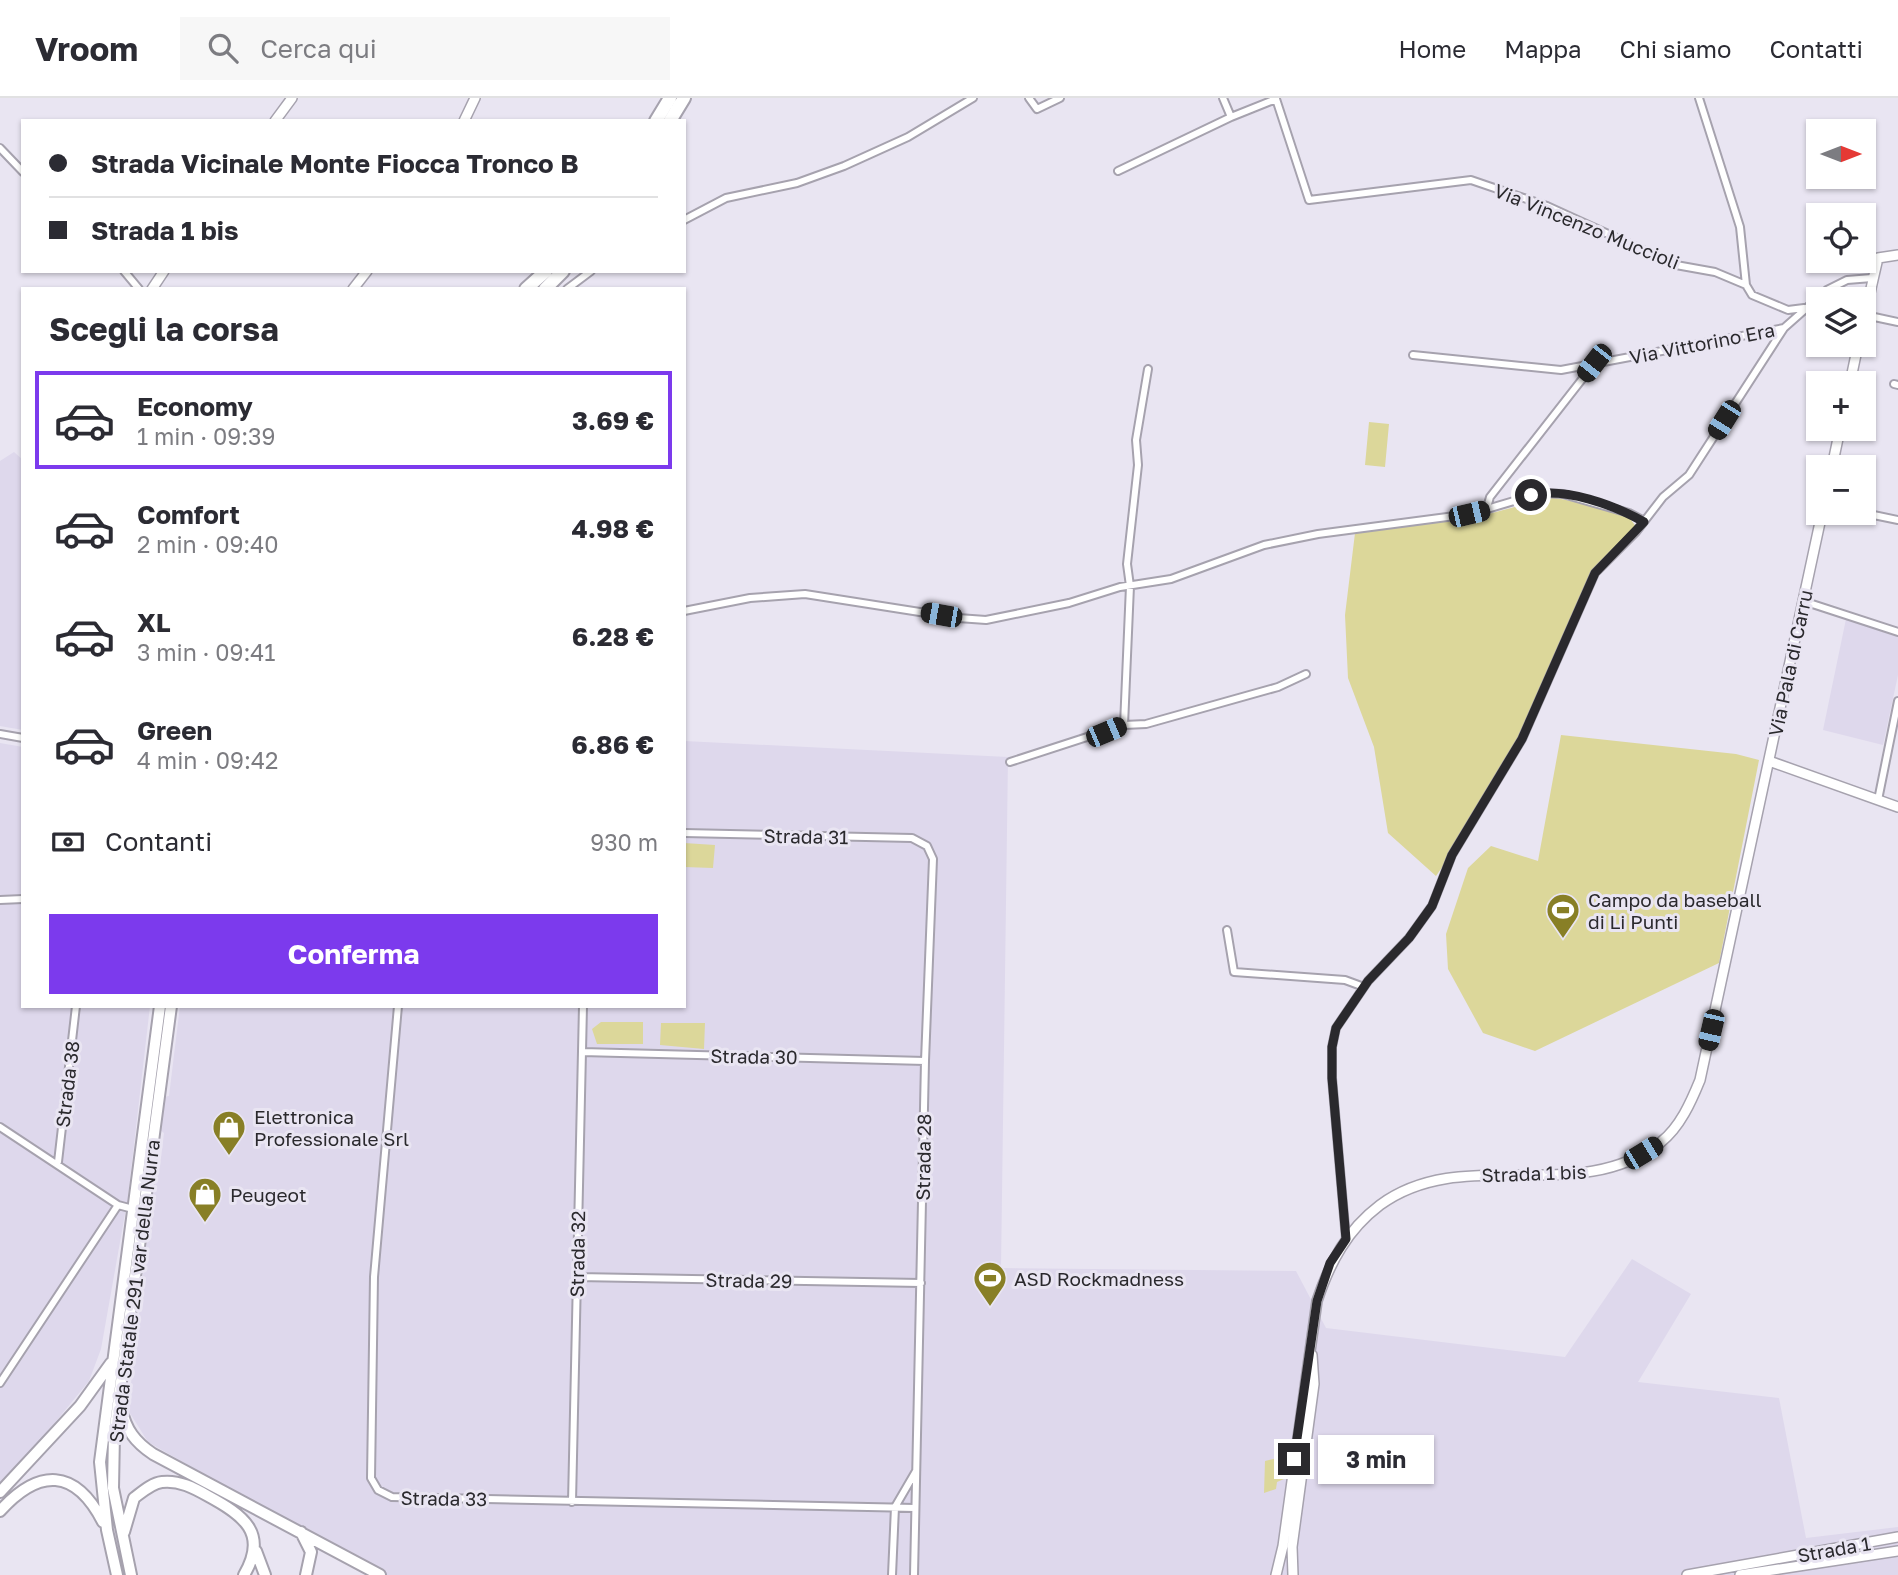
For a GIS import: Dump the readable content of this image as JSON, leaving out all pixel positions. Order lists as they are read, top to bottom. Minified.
{"streets":{"main road":["Strada Statale 291 var della Nurra"],"street":["Via Vincenzo Muccioli","Via Vittorino Era","Via Pala di Carru","Strada 31","Strada 30","Strada 38","Strada 28","Strada 1 bis","Strada 32","Strada 29","Strada 33","Strada 1"]},"crossings":[["Via Vittorino Era","Strada 1 bis"],["Via Pala di Carru","Strada 1 bis"],["Strada 31","Strada 28"],["Strada 30","Strada 28"],["Strada 30","Strada 32"],["Strada 38","Strada Statale 291 var della Nurra"],["Strada 28","Strada 29"],["Strada 28","Strada 33"],["Strada 32","Strada 29"],["Strada 32","Strada 33"]],"places":{"sports":["Campo da baseball di Li Punti","ASD Rockmadness"],"shop":["Elettronica Professionale Srl","Peugeot"]},"north":"right","page":{"header":"Vroom","search":"Cerca qui","nav":["Home","Mappa","Chi siamo","Contatti"],"map_buttons":["+","−"],"banner":["Strada Vicinale Monte Fiocca Tronco B","Strada 1 bis"],"heading":"Scegli la corsa","list":[{"name":"Economy","note":"1 min · 09:39","value":"3.69 €"},{"name":"Comfort","note":"2 min · 09:40","value":"4.98 €"},{"name":"XL","note":"3 min · 09:41","value":"6.28 €"},{"name":"Green","note":"4 min · 09:42","value":"6.86 €"}],"pay":["Contanti","930 m"],"buttons":"Conferma","bubble":"3 min"}}
